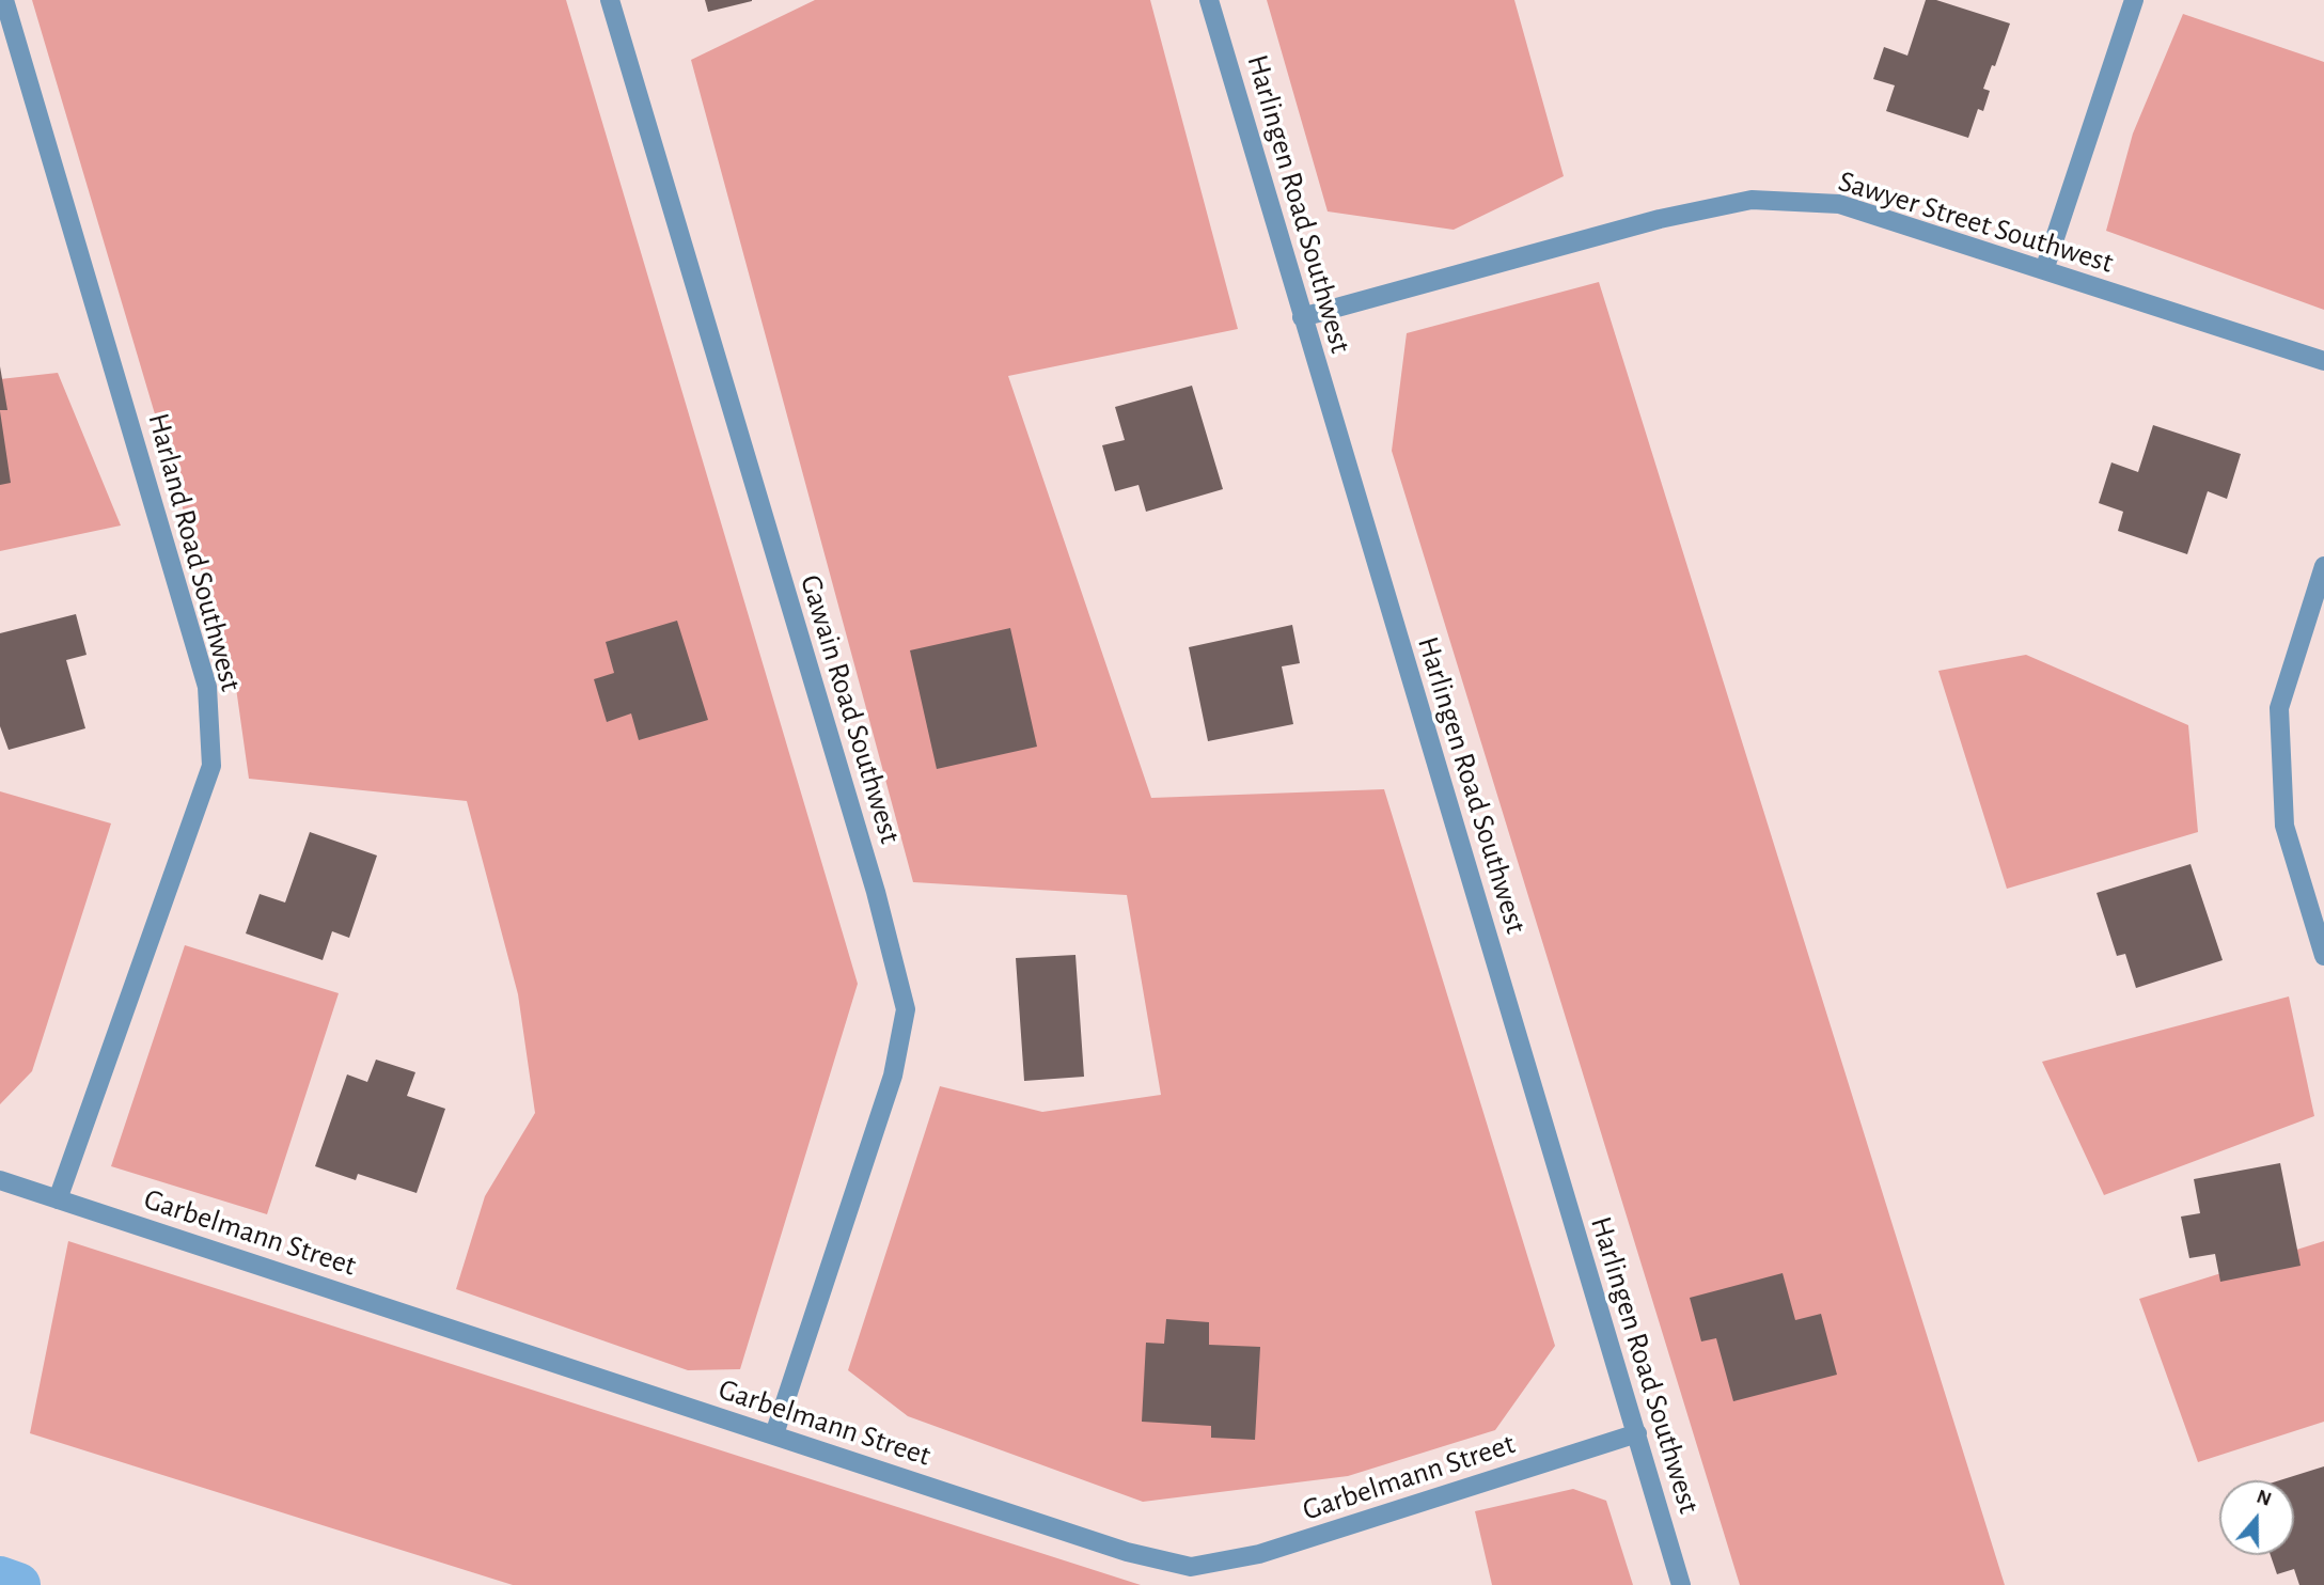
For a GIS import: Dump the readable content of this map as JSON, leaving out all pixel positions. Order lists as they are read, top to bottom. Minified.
{"streets":{"street":["Harlingen Road Southwest","Sawyer Street Southwest","Harland Road Southwest","Gawain Road Southwest","Garbelmann Street"]},"crossings":[["Harlingen Road Southwest","Sawyer Street Southwest"],["Harlingen Road Southwest","Garbelmann Street"],["Harland Road Southwest","Garbelmann Street"],["Gawain Road Southwest","Garbelmann Street"]],"north":"top"}
